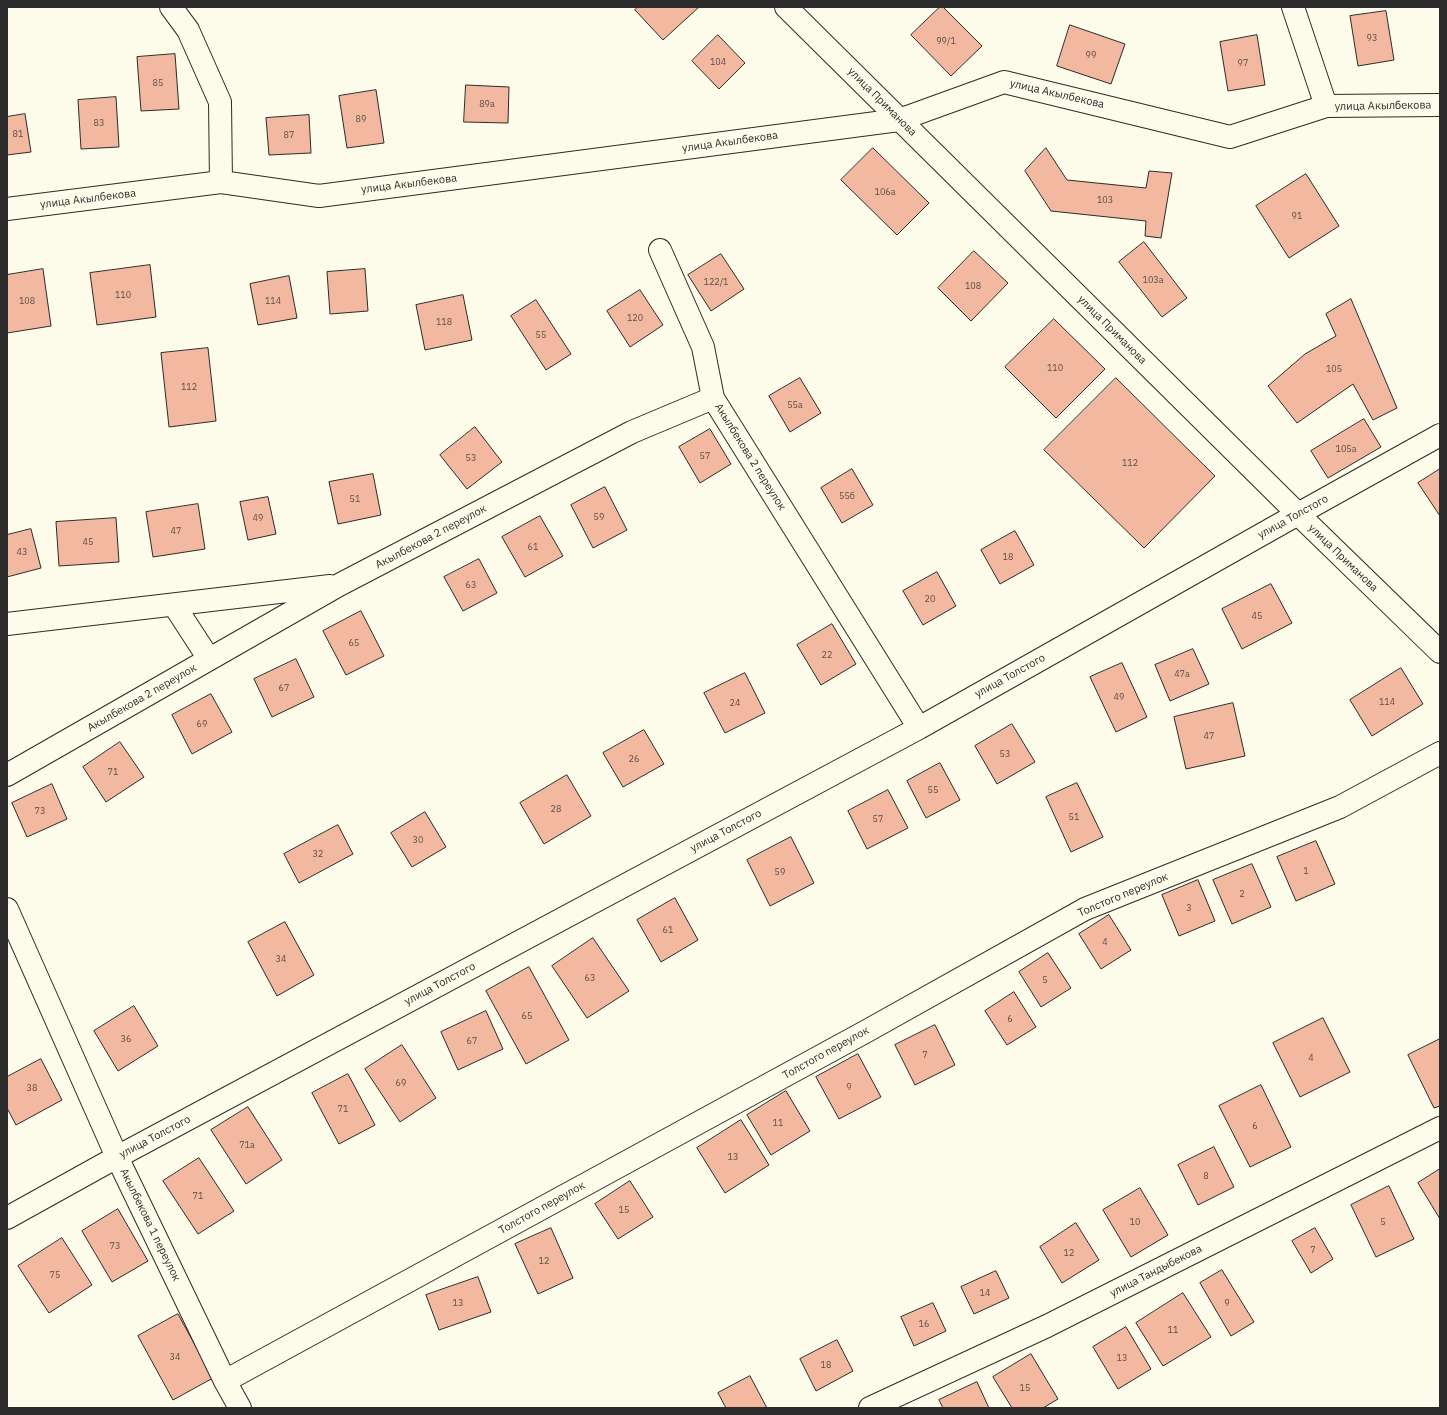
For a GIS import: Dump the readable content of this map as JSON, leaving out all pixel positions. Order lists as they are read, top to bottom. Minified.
{"streets":{"street":["улица Акылбекова","улица Приманова","Акылбекова 2 переулок","улица Толстого","Толстого переулок","Акылбекова 1 переулок","улица Тандыбекова"]},"crossings":[["улица Акылбекова","улица Приманова"],["улица Приманова","улица Толстого"],["Акылбекова 2 переулок","улица Толстого"],["улица Толстого","Акылбекова 1 переулок"],["Толстого переулок","Акылбекова 1 переулок"]],"house_numbers":["93","99/1","99","104","97","85","89а","89","83","81","87","106а","103","91","103а","122/1","108","110","108","114","120","118","55","110","105","112","55а","105а","57","53","112","55б","51","59","49","47","45","61","43","18","63","20","45","65","22","47а","67","49","114","24","69","47","53","26","71","55","28","73","51","57","30","32","1","59","2","3","61","4","34","63","5","65","6","36","67","7","4","69","9","38","71","11","6","71а","13","8","71","15","10","5","73","7","12","12","75","14","13","9","16","11","34","13","18","15"]}
